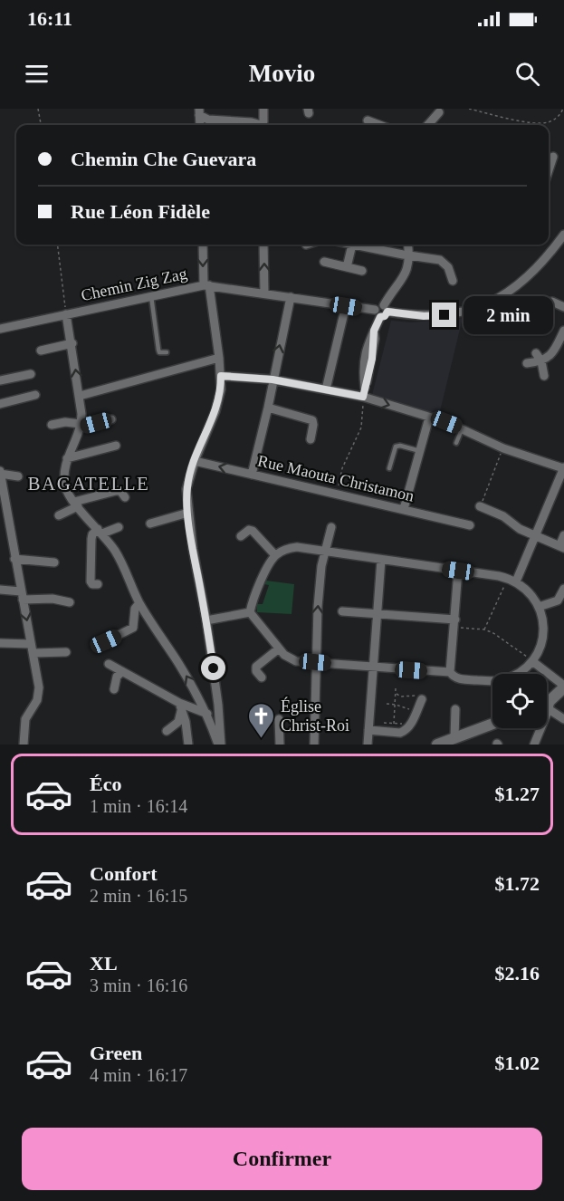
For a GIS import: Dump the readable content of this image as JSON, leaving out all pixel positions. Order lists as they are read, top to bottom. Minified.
{"streets":{"street":["Chemin Zig Zag","Rue Maouta Christamon"]},"districts":["BAGATELLE"],"places":{"church":["Église Christ-Roi"]},"page":{"status":"16:11","header":"Movio","banner":["Chemin Che Guevara","Rue Léon Fidèle"],"bubble":"2 min","list":[{"name":"Éco","note":"1 min · 16:14","value":"$1.27"},{"name":"Confort","note":"2 min · 16:15","value":"$1.72"},{"name":"XL","note":"3 min · 16:16","value":"$2.16"},{"name":"Green","note":"4 min · 16:17","value":"$1.02"}],"buttons":"Confirmer"}}
